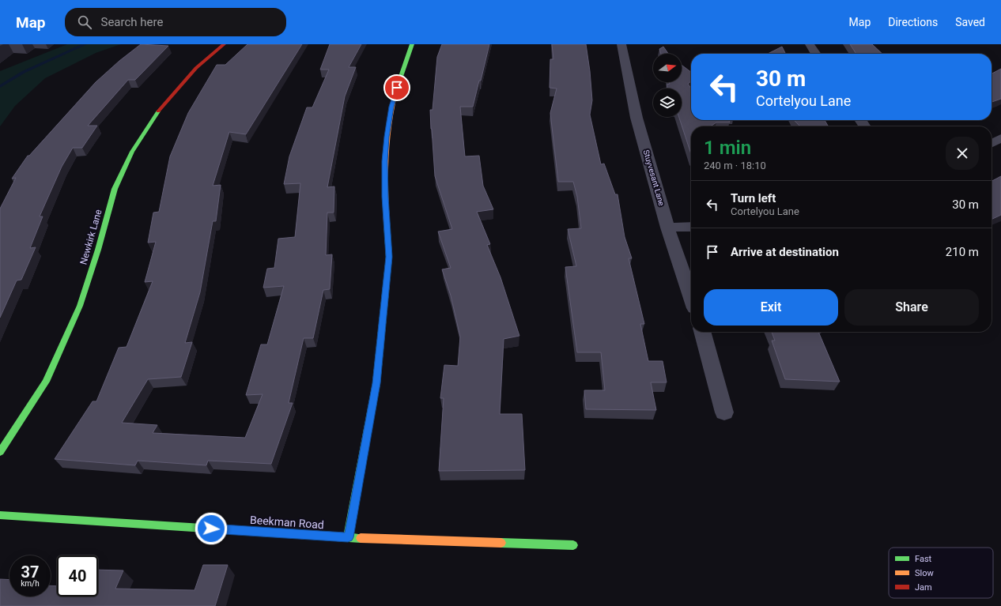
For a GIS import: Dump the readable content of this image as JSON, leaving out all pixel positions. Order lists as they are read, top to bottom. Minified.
{"streets":{"street":["Stuyvesant Lane","Newkirk Lane","Beekman Road"]},"legend":["Fast","Slow","Jam"],"north":"right","page":{"header":"Map","search":"Search here","nav":["Map","Directions","Saved"],"turn":["30 m","Cortelyou Lane"],"heading":["1 min","240 m · 18:10"],"list":[{"name":"Turn left","note":"Cortelyou Lane","value":"30 m"},{"name":"Arrive at destination","value":"210 m"}],"buttons":["Exit","Share"],"speed":"37 km/h","limit":"40"}}
